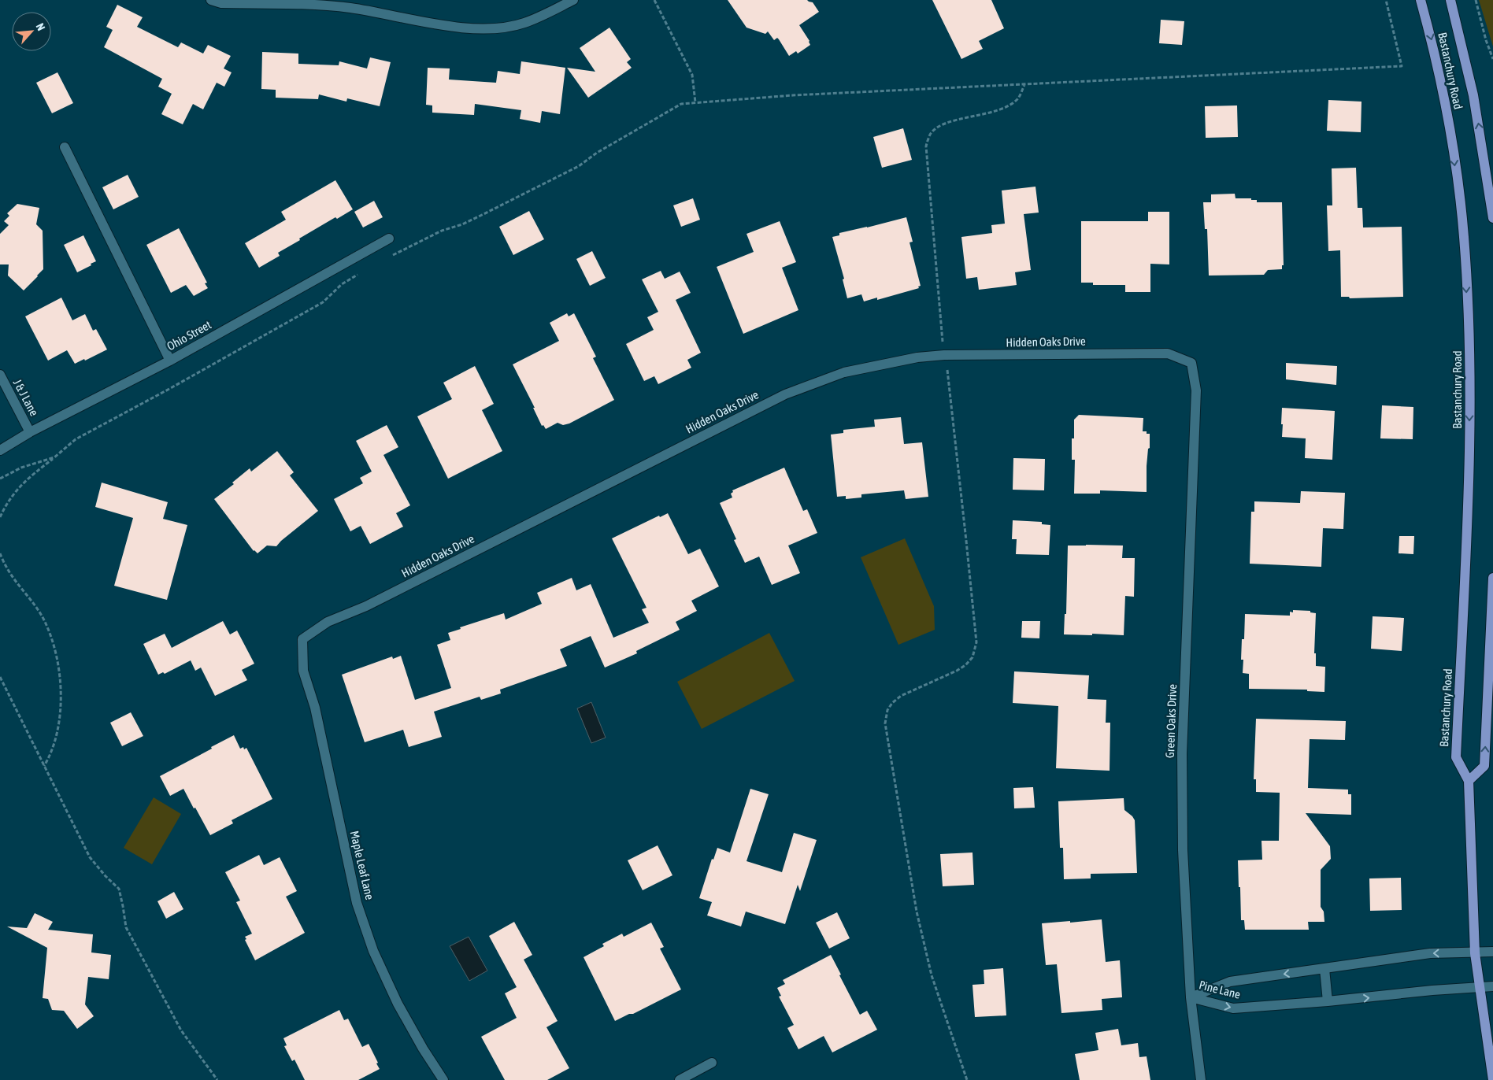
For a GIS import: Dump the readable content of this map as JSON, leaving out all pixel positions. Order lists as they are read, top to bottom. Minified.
{"streets":{"main road":["Bastanchury Road"],"street":["Ohio Street","Hidden Oaks Drive","J & J Lane","Green Oaks Drive","Maple Leaf Lane","Pine Lane"]},"crossings":[["Bastanchury Road","Pine Lane"],["Ohio Street","J & J Lane"],["Hidden Oaks Drive","Green Oaks Drive"],["Hidden Oaks Drive","Maple Leaf Lane"],["Green Oaks Drive","Pine Lane"]],"north":"top right"}
